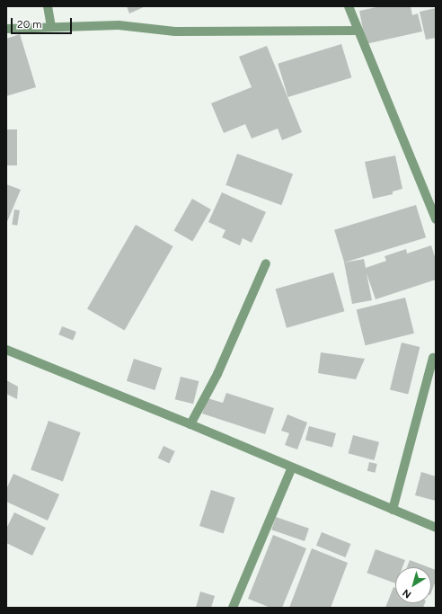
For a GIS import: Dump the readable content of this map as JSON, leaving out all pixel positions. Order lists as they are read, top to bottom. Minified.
{"scale_bar":"20 m","north":"bottom left"}
